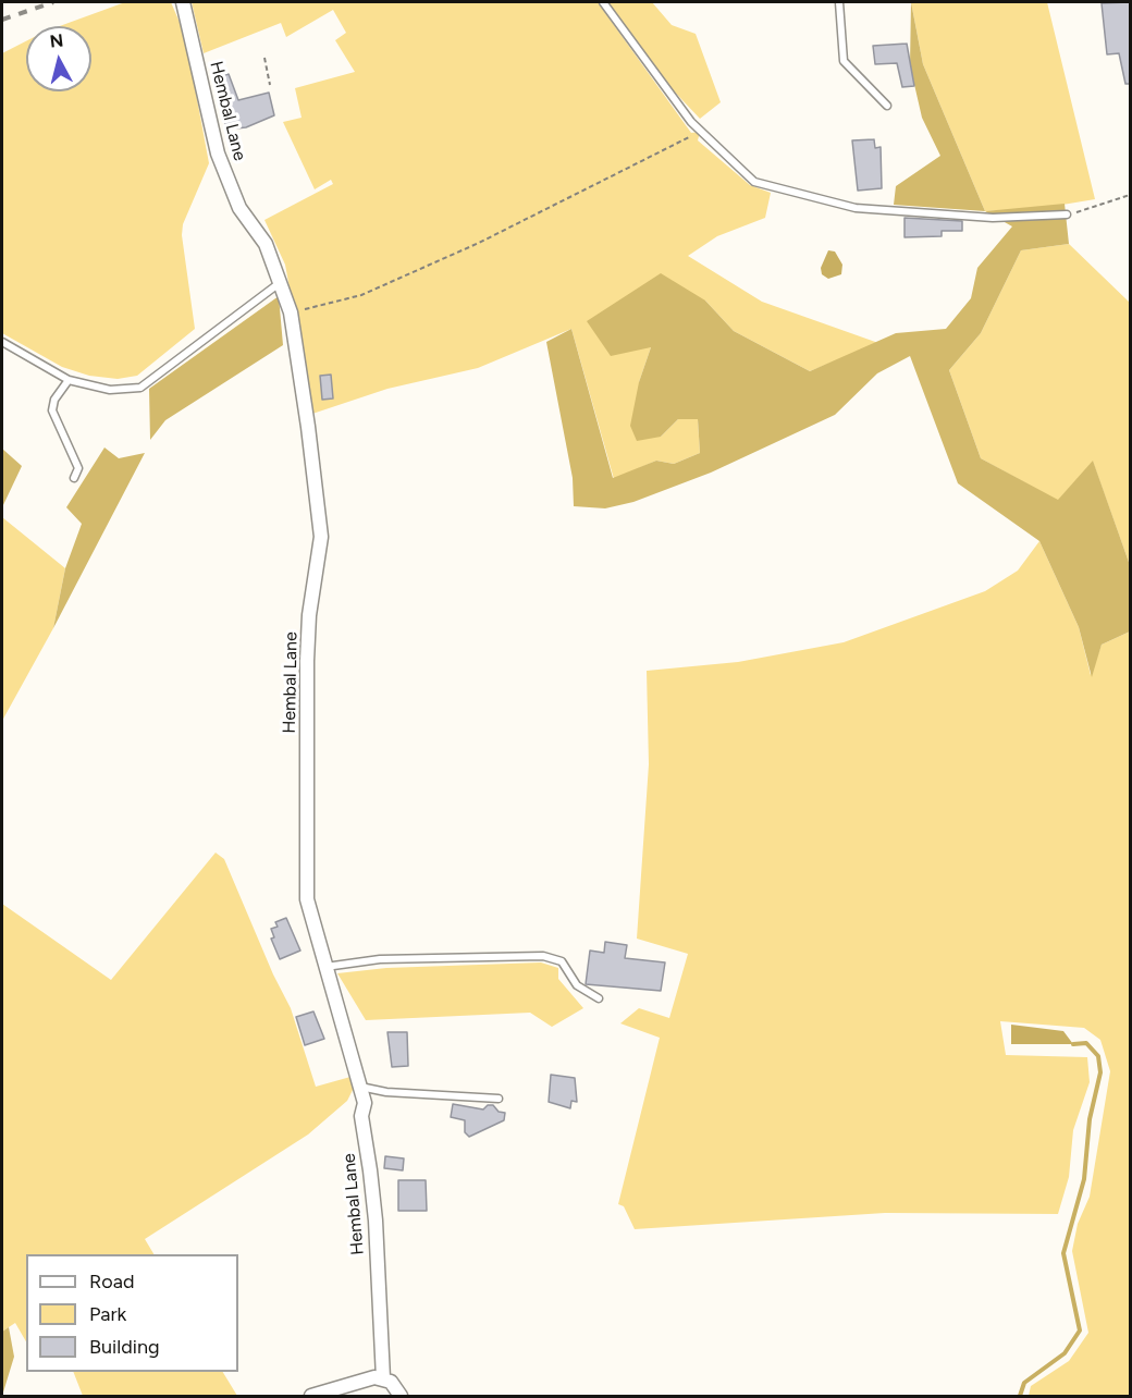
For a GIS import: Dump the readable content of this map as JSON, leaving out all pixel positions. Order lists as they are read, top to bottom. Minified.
{"streets":{"street":["Hembal Lane"]},"legend":["Road","Park","Building"],"north":"top"}
